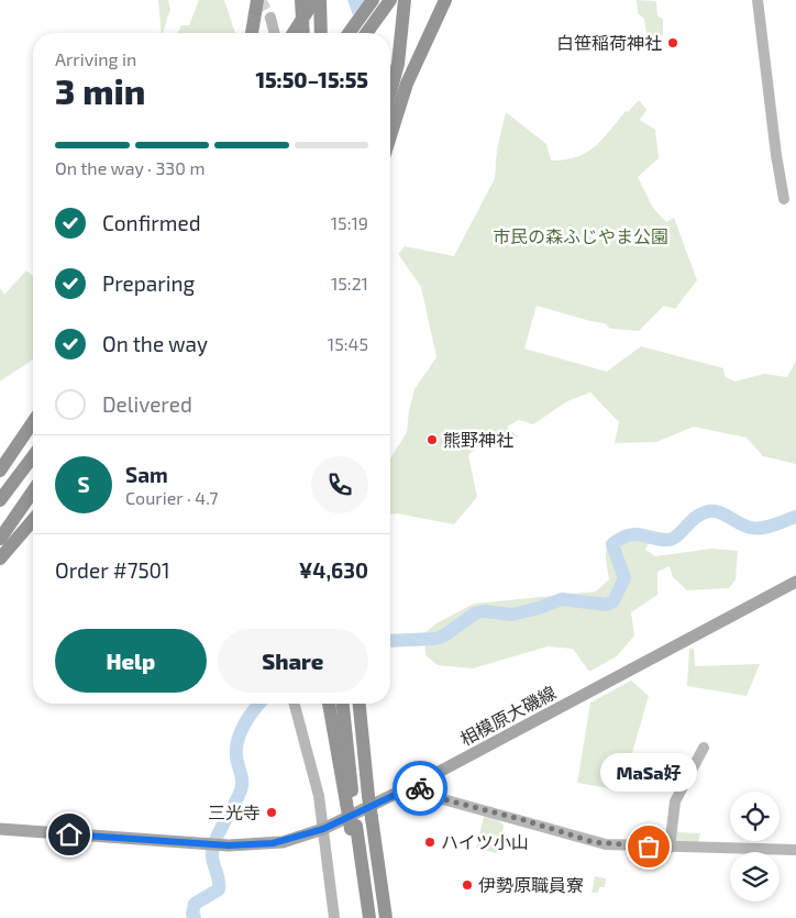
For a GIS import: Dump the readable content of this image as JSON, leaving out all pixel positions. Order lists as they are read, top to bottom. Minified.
{"streets":{"main road":["相模原大磯線"]},"parks":["市民の森ふじやま公園"],"places":["白笹稲荷神社","熊野神社","三光寺","ハイツ小山","MaSa好","伊勢原職員寮"],"page":{"heading":["3 min","Arriving in","15:50–15:55"],"panel":["Sam","Courier · 4.7","Order #7501","¥4,630"],"bar":"On the way · 330 m","list":[["Confirmed","15:19"],["Preparing","15:21"],["On the way","15:45"],"Delivered"],"round":"S","buttons":["Help","Share"],"bubble":"MaSa好"}}
